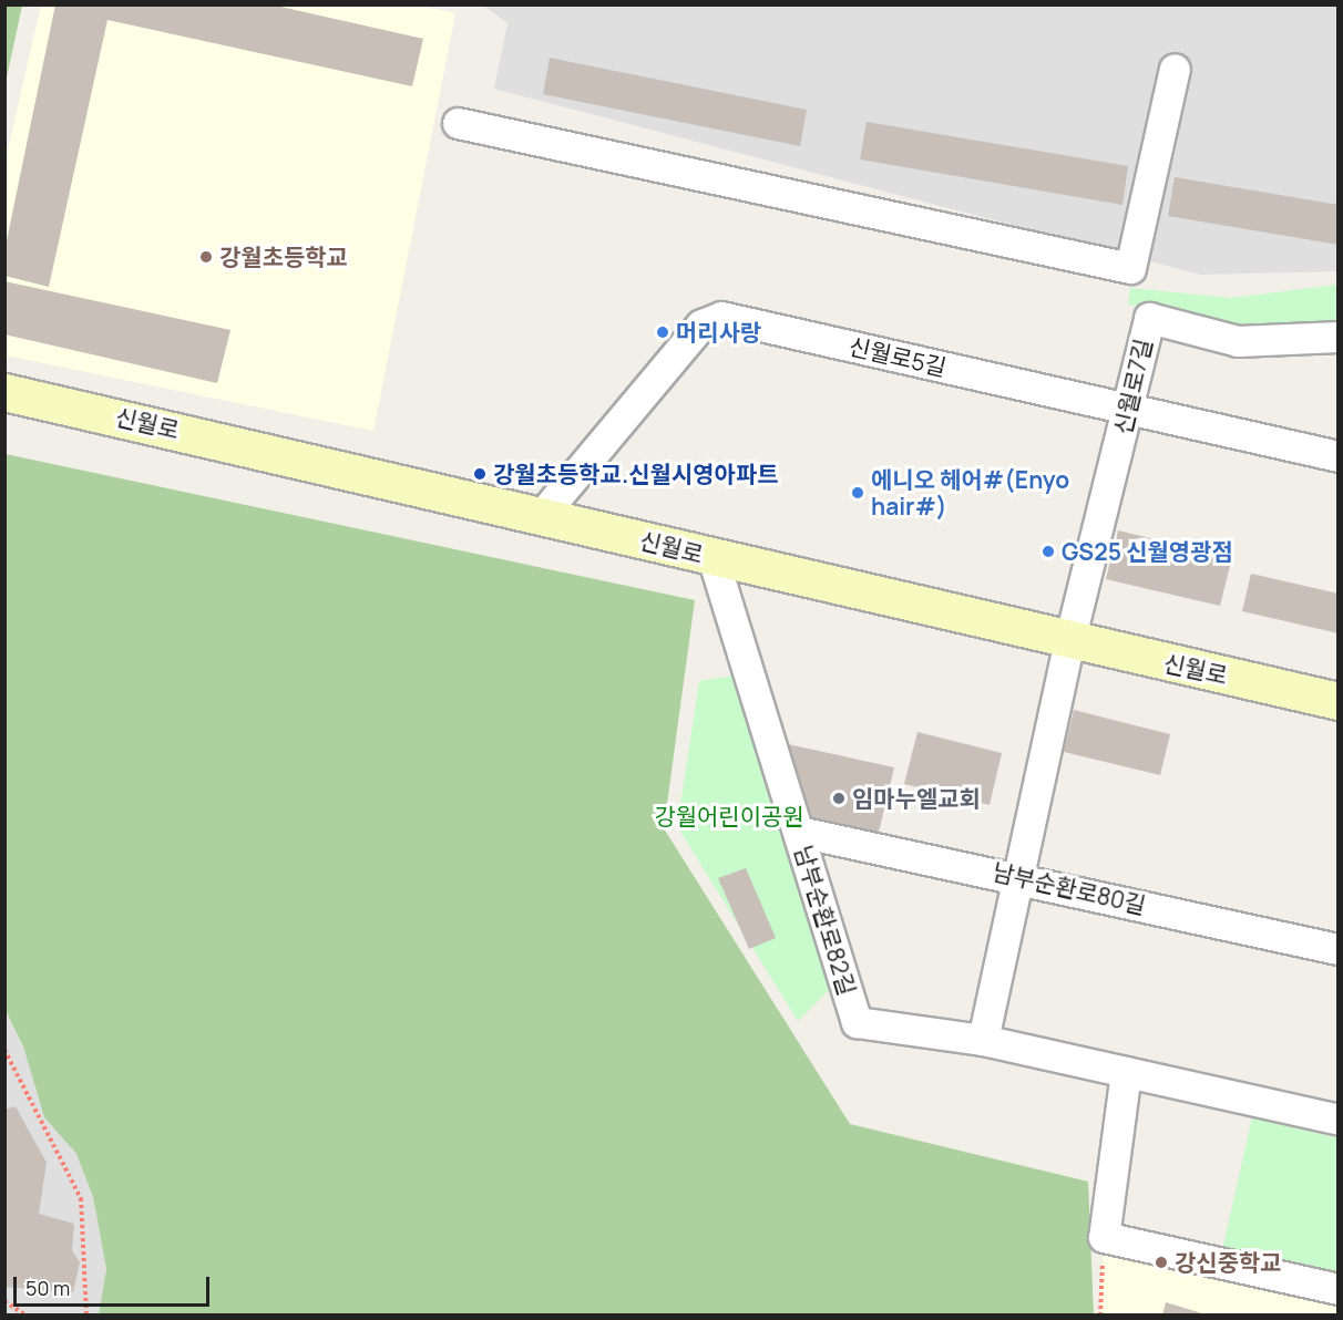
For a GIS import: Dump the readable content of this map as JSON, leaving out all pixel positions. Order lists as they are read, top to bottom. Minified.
{"streets":{"main road":["신월로"],"street":["신월로5길","신월로7길","남부순환로80길","남부순환로82길"]},"crossings":[["신월로5길","신월로7길"],["신월로5길","신월로"],["신월로7길","신월로"],["신월로7길","남부순환로80길"],["신월로7길","남부순환로82길"],["신월로","남부순환로82길"],["남부순환로80길","남부순환로82길"]],"parks":["강월어린이공원"],"places":["강월초등학교","머리사랑","강월초등학교.신월시영아파트","에니오 헤어#(Enyo hair#)","GS25 신월영광점","임마누엘교회","강신중학교"],"scale_bar":"50 m"}
